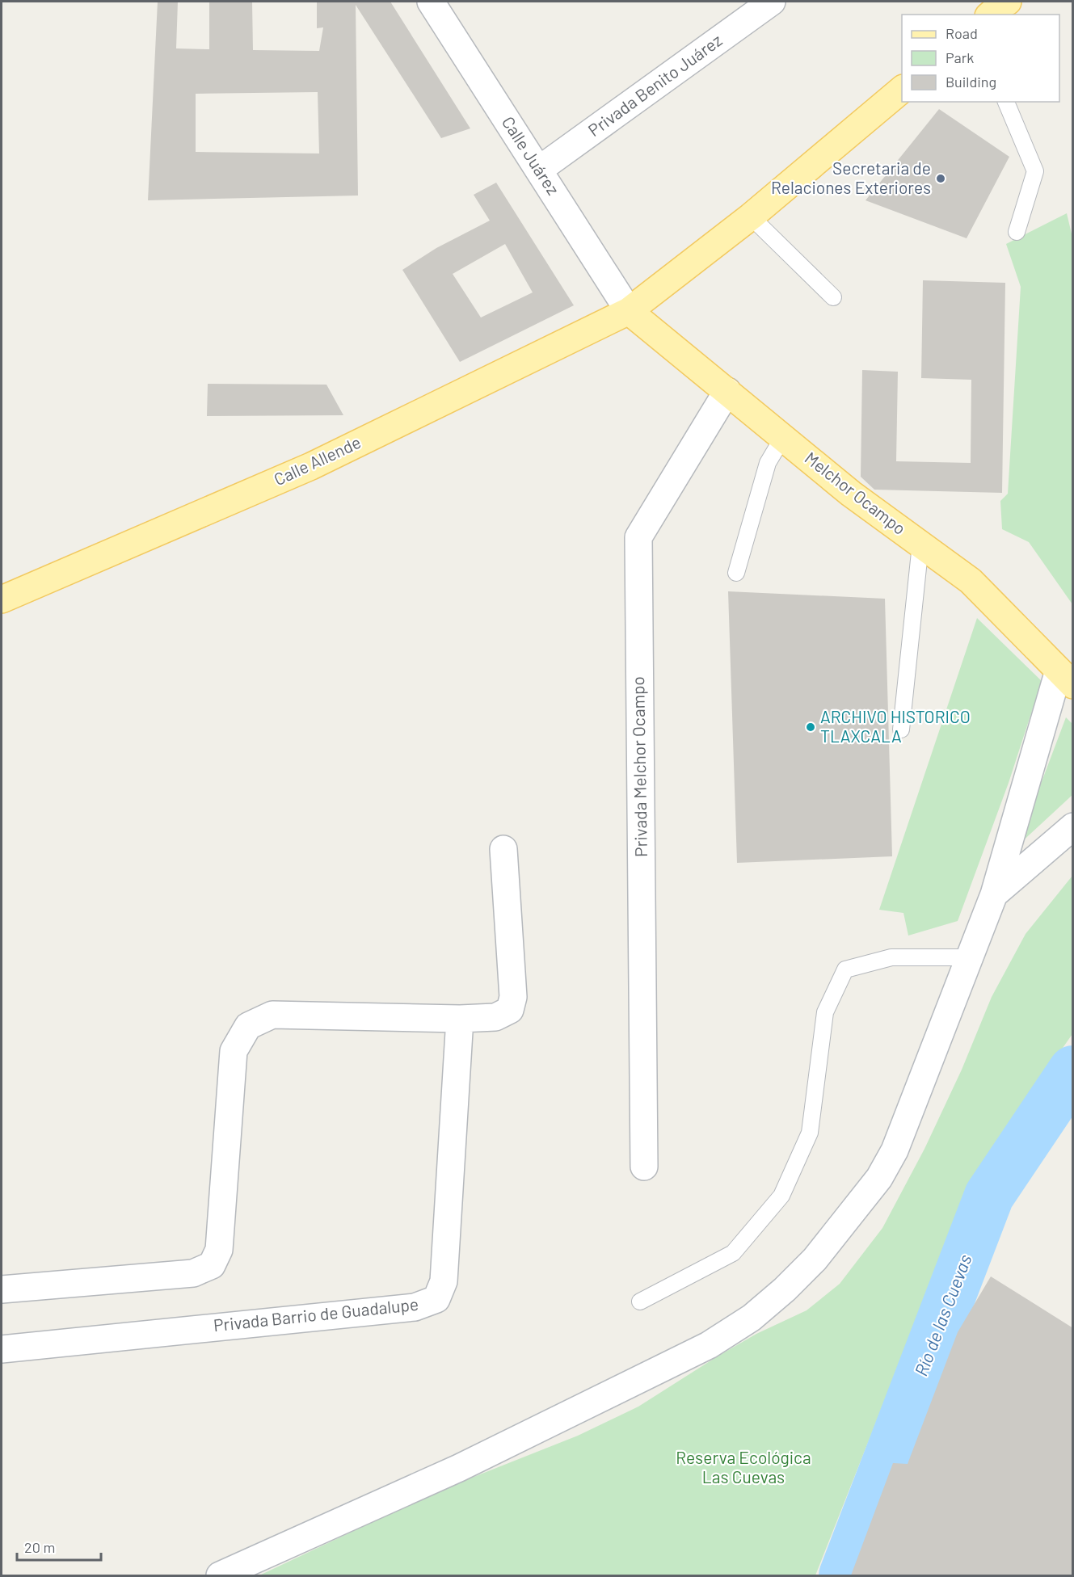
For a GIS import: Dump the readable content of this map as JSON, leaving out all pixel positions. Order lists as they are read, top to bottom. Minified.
{"streets":{"main road":["Calle Allende","Melchor Ocampo"],"street":["Privada Benito Juárez","Calle Juárez","Privada Melchor Ocampo","Privada Barrio de Guadalupe"]},"crossings":[["Privada Benito Juárez","Calle Juárez"],["Calle Juárez","Calle Allende"],["Calle Juárez","Melchor Ocampo"],["Calle Allende","Melchor Ocampo"],["Melchor Ocampo","Privada Melchor Ocampo"]],"water":["Río de las Cuevas"],"parks":["Reserva Ecológica Las Cuevas"],"places":["Secretaria de Relaciones Exteriores","ARCHIVO HISTORICO TLAXCALA"],"legend":["Road","Park","Building"],"scale_bar":"20 m"}
